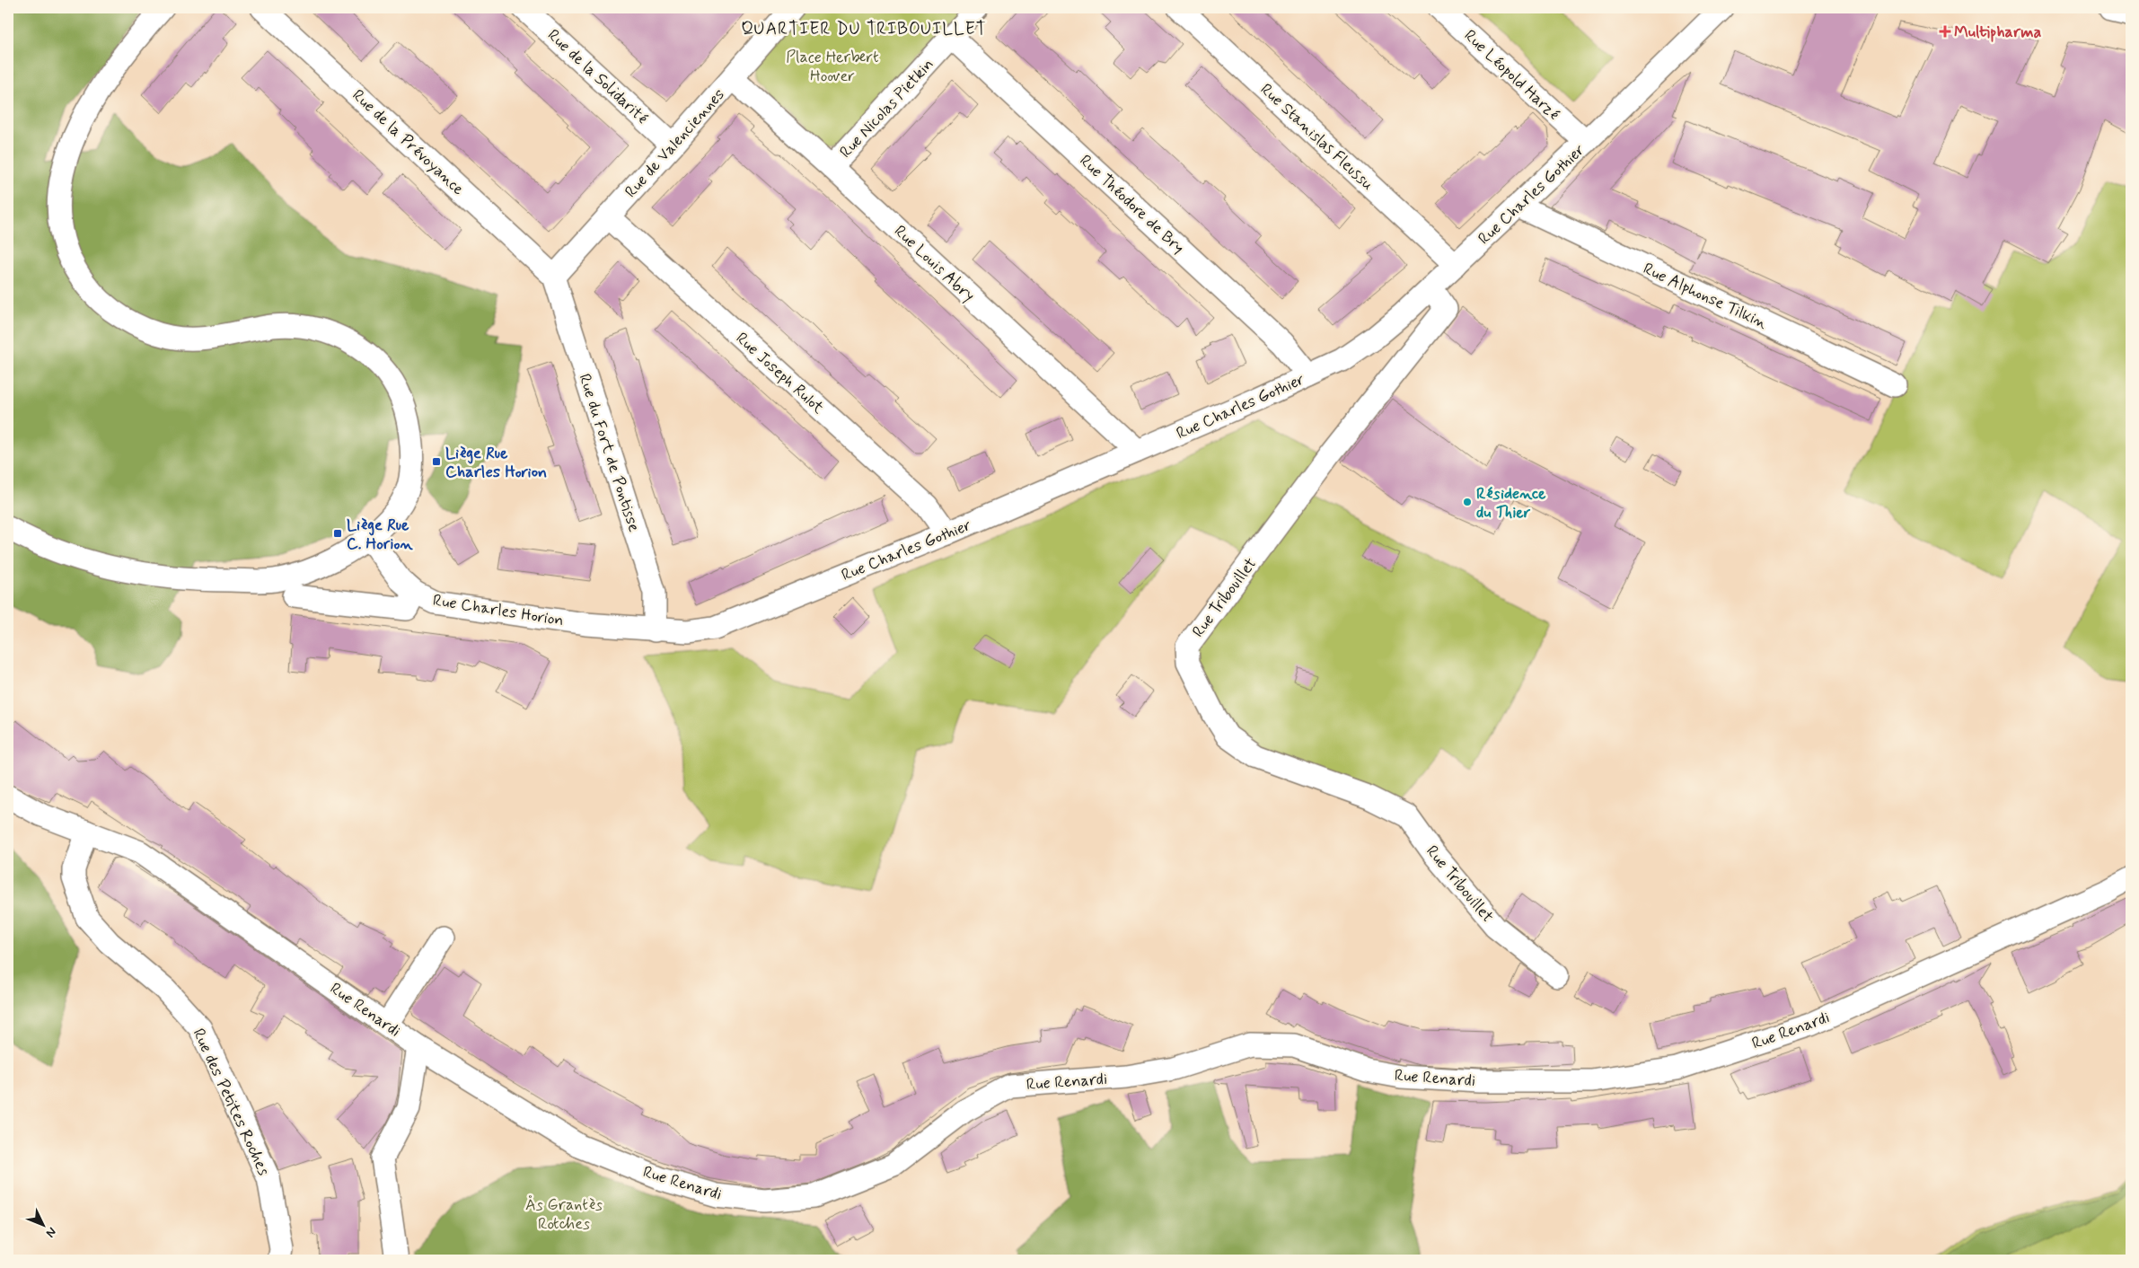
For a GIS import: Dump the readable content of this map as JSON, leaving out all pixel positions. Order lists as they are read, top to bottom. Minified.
{"streets":{"street":["Rue Léopold Harzé","Rue de la Solidarité","Rue Nicolas Pietkin","Rue Stanislas Fleussu","Rue de la Prévoyance","Rue de Valenciennes","Rue Charles Gothier","Rue Théodore de Bry","Rue Louis Abry","Rue Alphonse Tilkin","Rue Joseph Rulot","Rue du Fort de Pontisse","Rue Tribouillet","Rue Charles Horion","Rue Renardi","Rue des Petites Roches"]},"crossings":[["Rue Léopold Harzé","Rue Charles Gothier"],["Rue de la Solidarité","Rue de Valenciennes"],["Rue Nicolas Pietkin","Rue Théodore de Bry"],["Rue Nicolas Pietkin","Rue Louis Abry"],["Rue Stanislas Fleussu","Rue Charles Gothier"],["Rue de la Prévoyance","Rue de Valenciennes"],["Rue de la Prévoyance","Rue du Fort de Pontisse"],["Rue de Valenciennes","Rue Louis Abry"],["Rue de Valenciennes","Rue Joseph Rulot"],["Rue de Valenciennes","Rue du Fort de Pontisse"],["Rue Charles Gothier","Rue Théodore de Bry"],["Rue Charles Gothier","Rue Louis Abry"],["Rue Charles Gothier","Rue Alphonse Tilkin"],["Rue Charles Gothier","Rue Joseph Rulot"],["Rue Charles Gothier","Rue du Fort de Pontisse"],["Rue Charles Gothier","Rue Tribouillet"],["Rue Charles Gothier","Rue Charles Horion"],["Rue du Fort de Pontisse","Rue Charles Horion"],["Rue Renardi","Rue des Petites Roches"]],"districts":["QUARTIER DU TRIBOUILLET"],"parks":["Place Herbert Hoover","Ås Grantès Rotches"],"places":{"health":["Multipharma"],"transit":["Liège Rue Charles Horion","Liège Rue C. Horion"],"other":["Résidence du Thier"]},"north":"bottom right"}
